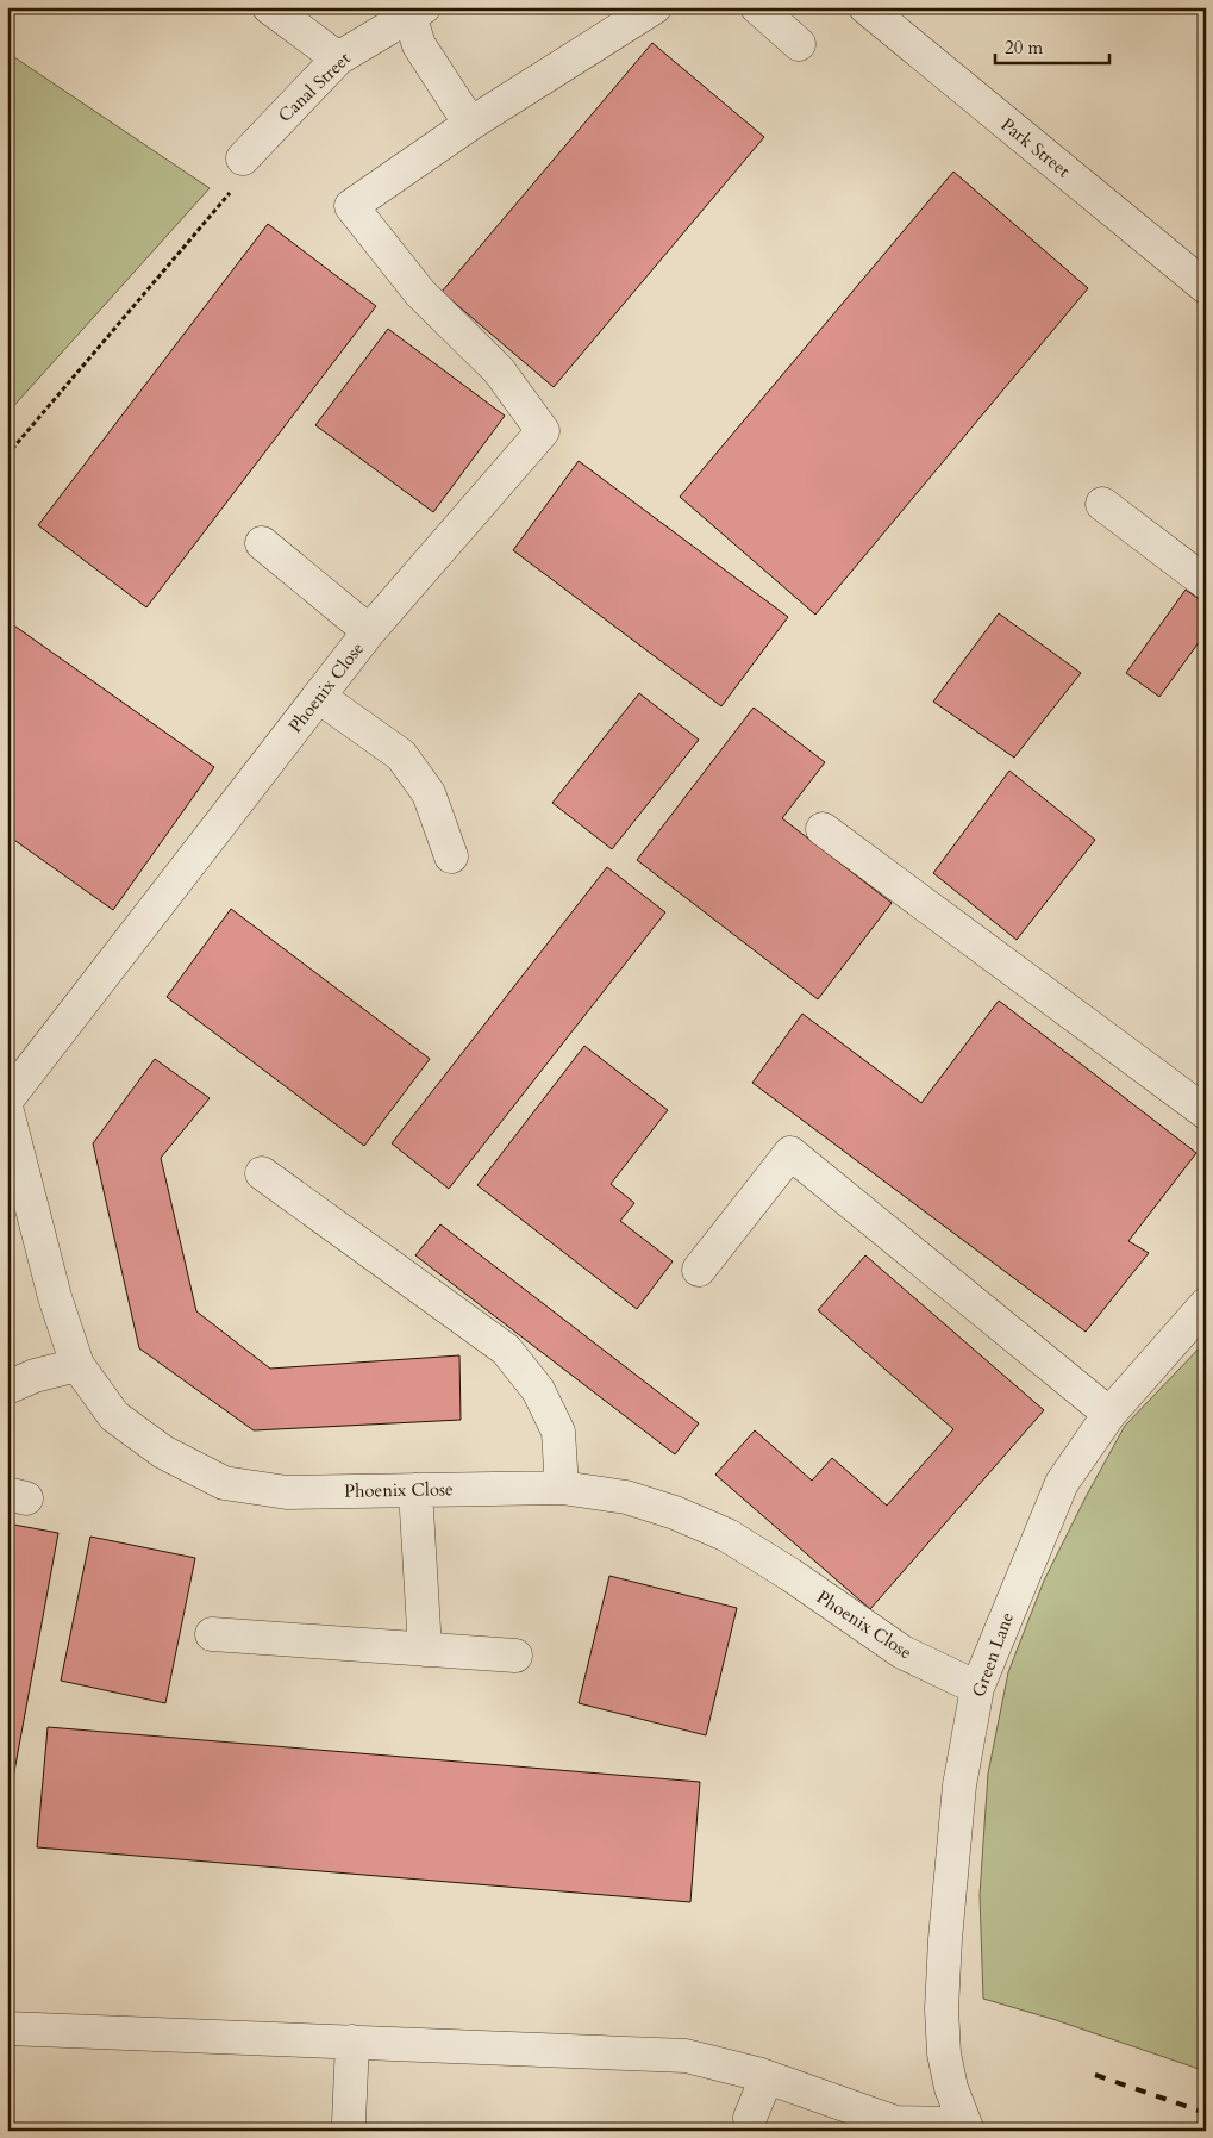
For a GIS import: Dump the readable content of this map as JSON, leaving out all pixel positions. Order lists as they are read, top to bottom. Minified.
{"streets":{"street":["Canal Street","Park Street","Phoenix Close","Green Lane"]},"crossings":[["Phoenix Close","Green Lane"]],"scale_bar":"20 m"}
